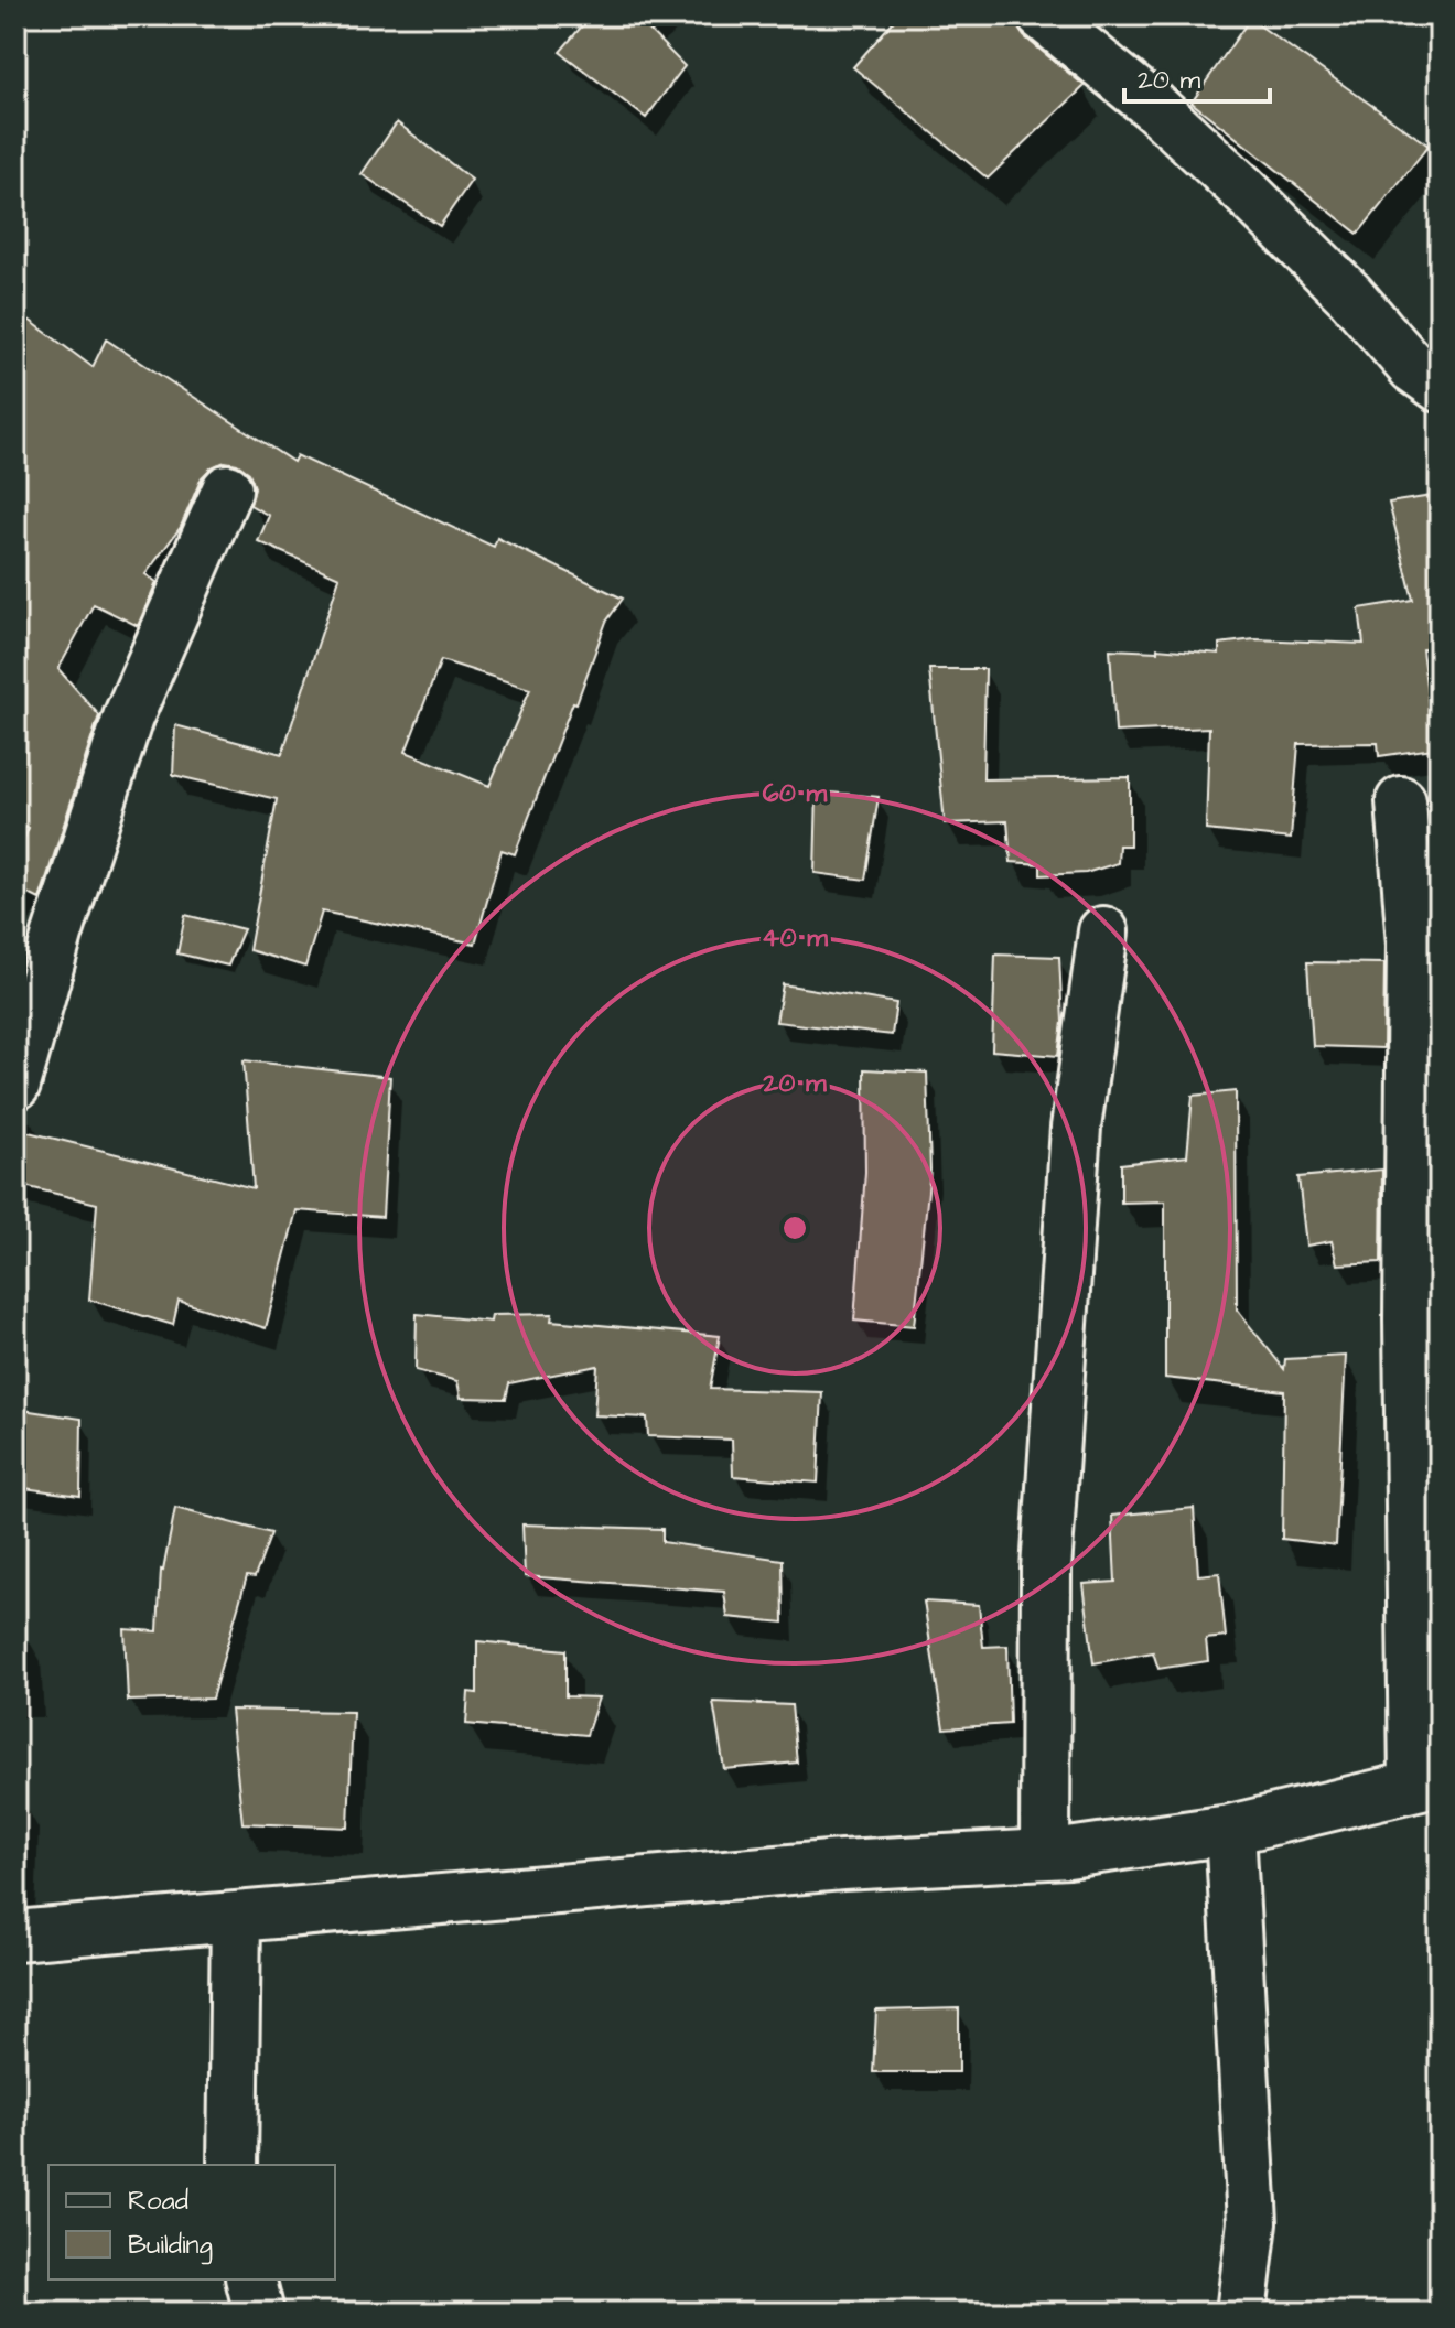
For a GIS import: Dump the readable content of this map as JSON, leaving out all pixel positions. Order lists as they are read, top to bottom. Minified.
{"legend":["Road","Building"],"scale_bar":"20 m","rings":["60 m","40 m","20 m"]}
